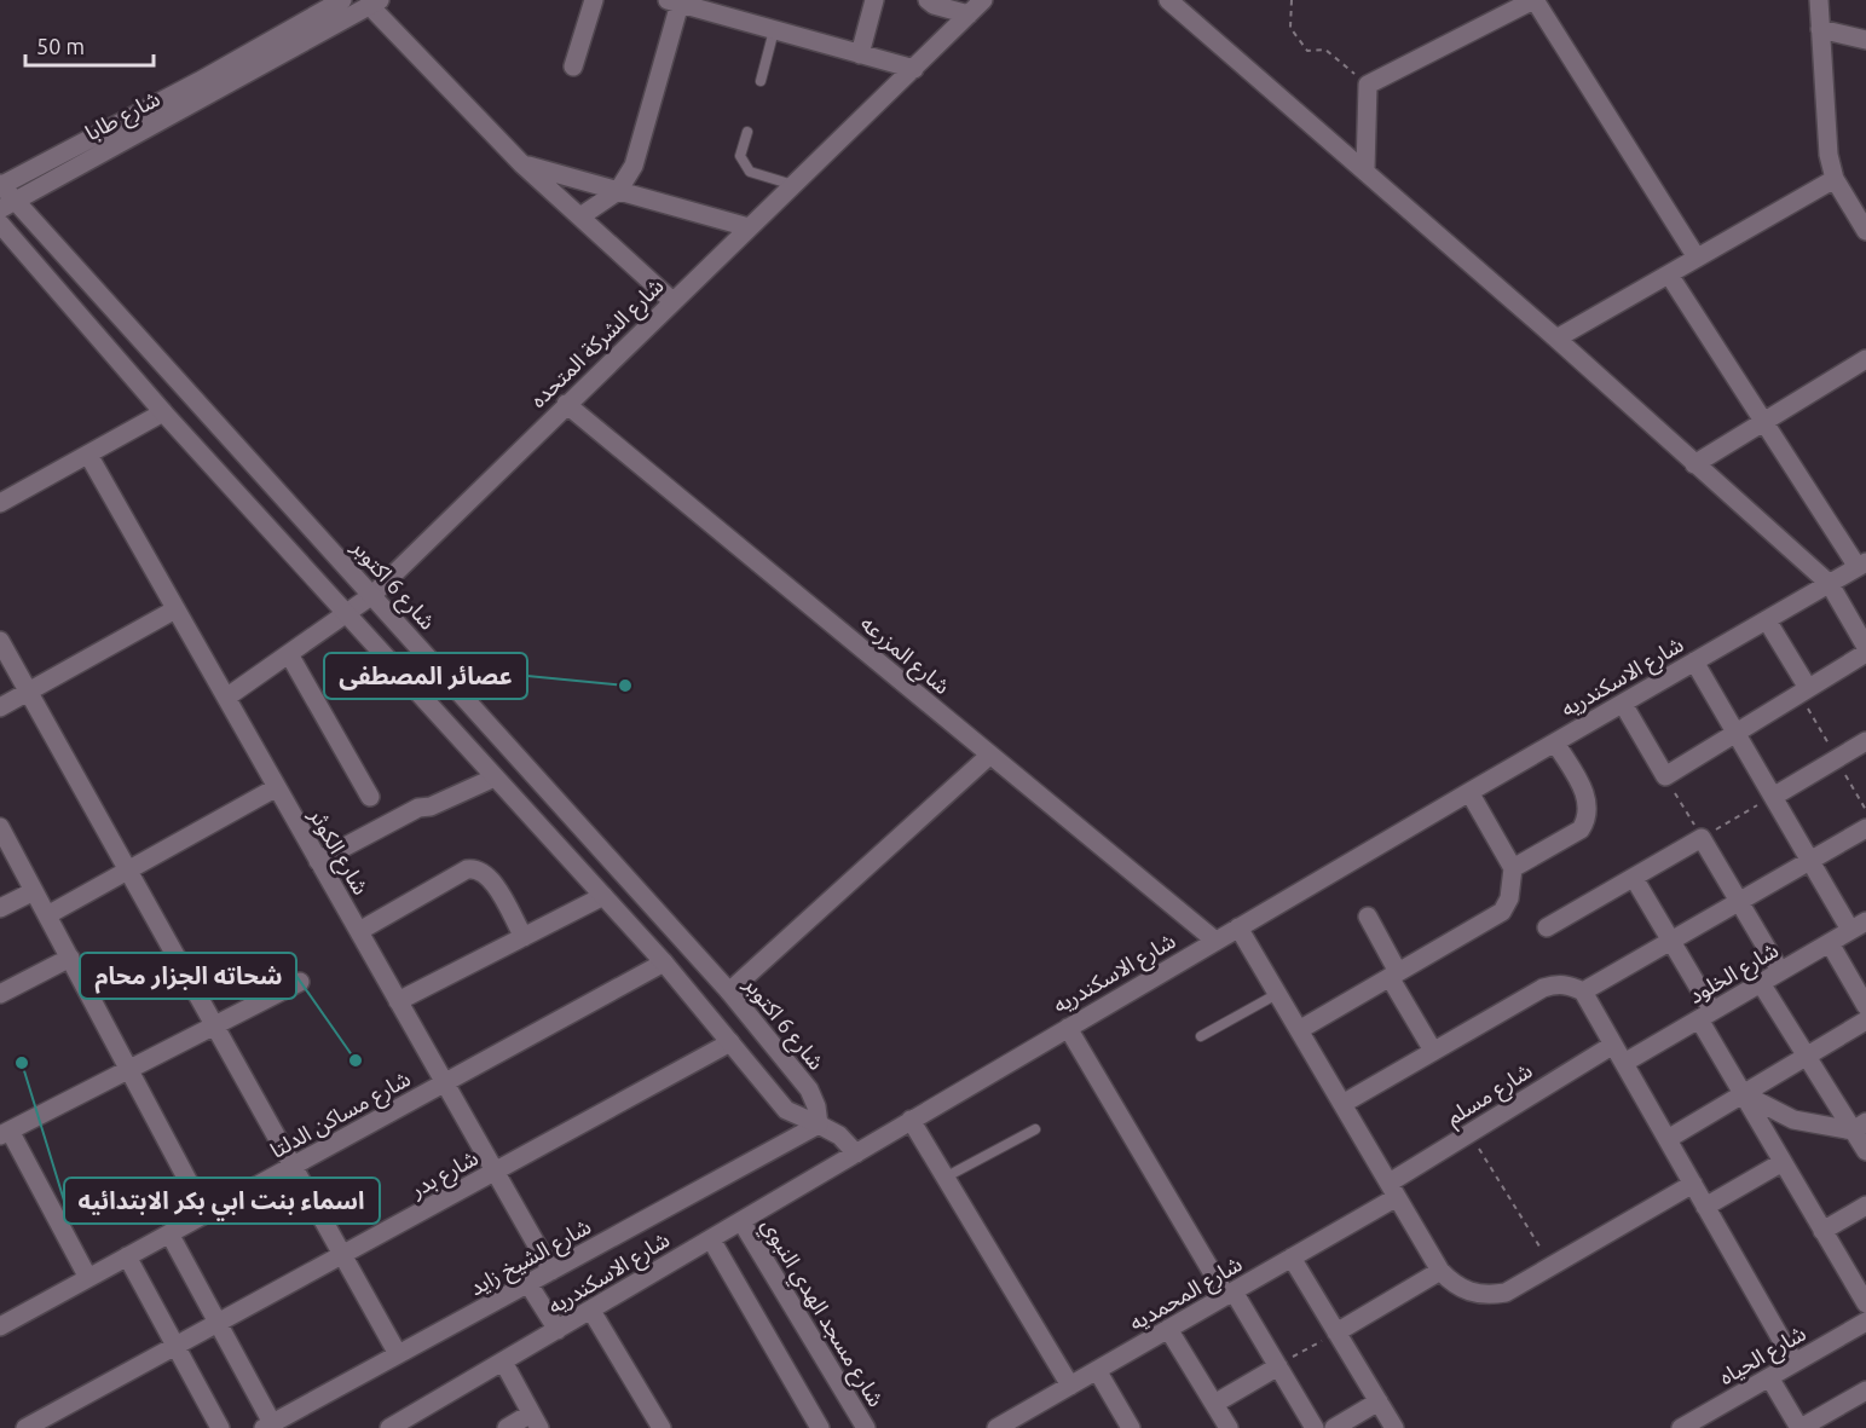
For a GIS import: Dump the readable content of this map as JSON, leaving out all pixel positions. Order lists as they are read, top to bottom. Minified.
{"streets":{"street":["شارع طابا","شارع الشركة المتحده","شارع 6 اكتوبر","شارع المزرعه","شارع الاسكندريه","شارع الكوثر","شارع الخلود","شارع مسلم","شارع مساكن الدلتا","شارع بدر","شارع الشيخ زايد","شارع المحمديه","شارع مسجد الهدي النبوي","شارع الحياه"]},"crossings":[["شارع طابا","شارع 6 اكتوبر"],["شارع الشركة المتحده","شارع 6 اكتوبر"],["شارع الشركة المتحده","شارع المزرعه"],["شارع الشركة المتحده","شارع الكوثر"],["شارع 6 اكتوبر","شارع الشيخ زايد"],["شارع المزرعه","شارع الاسكندريه"],["شارع الاسكندريه","شارع مسجد الهدي النبوي"],["شارع الكوثر","شارع مساكن الدلتا"],["شارع الكوثر","شارع بدر"],["شارع الكوثر","شارع الشيخ زايد"],["شارع مسلم","شارع المحمديه"]],"places":["عصائر المصطفى","شحاته الجزار محام","اسماء بنت ابي بكر الابتدائيه"],"scale_bar":"50 m"}
